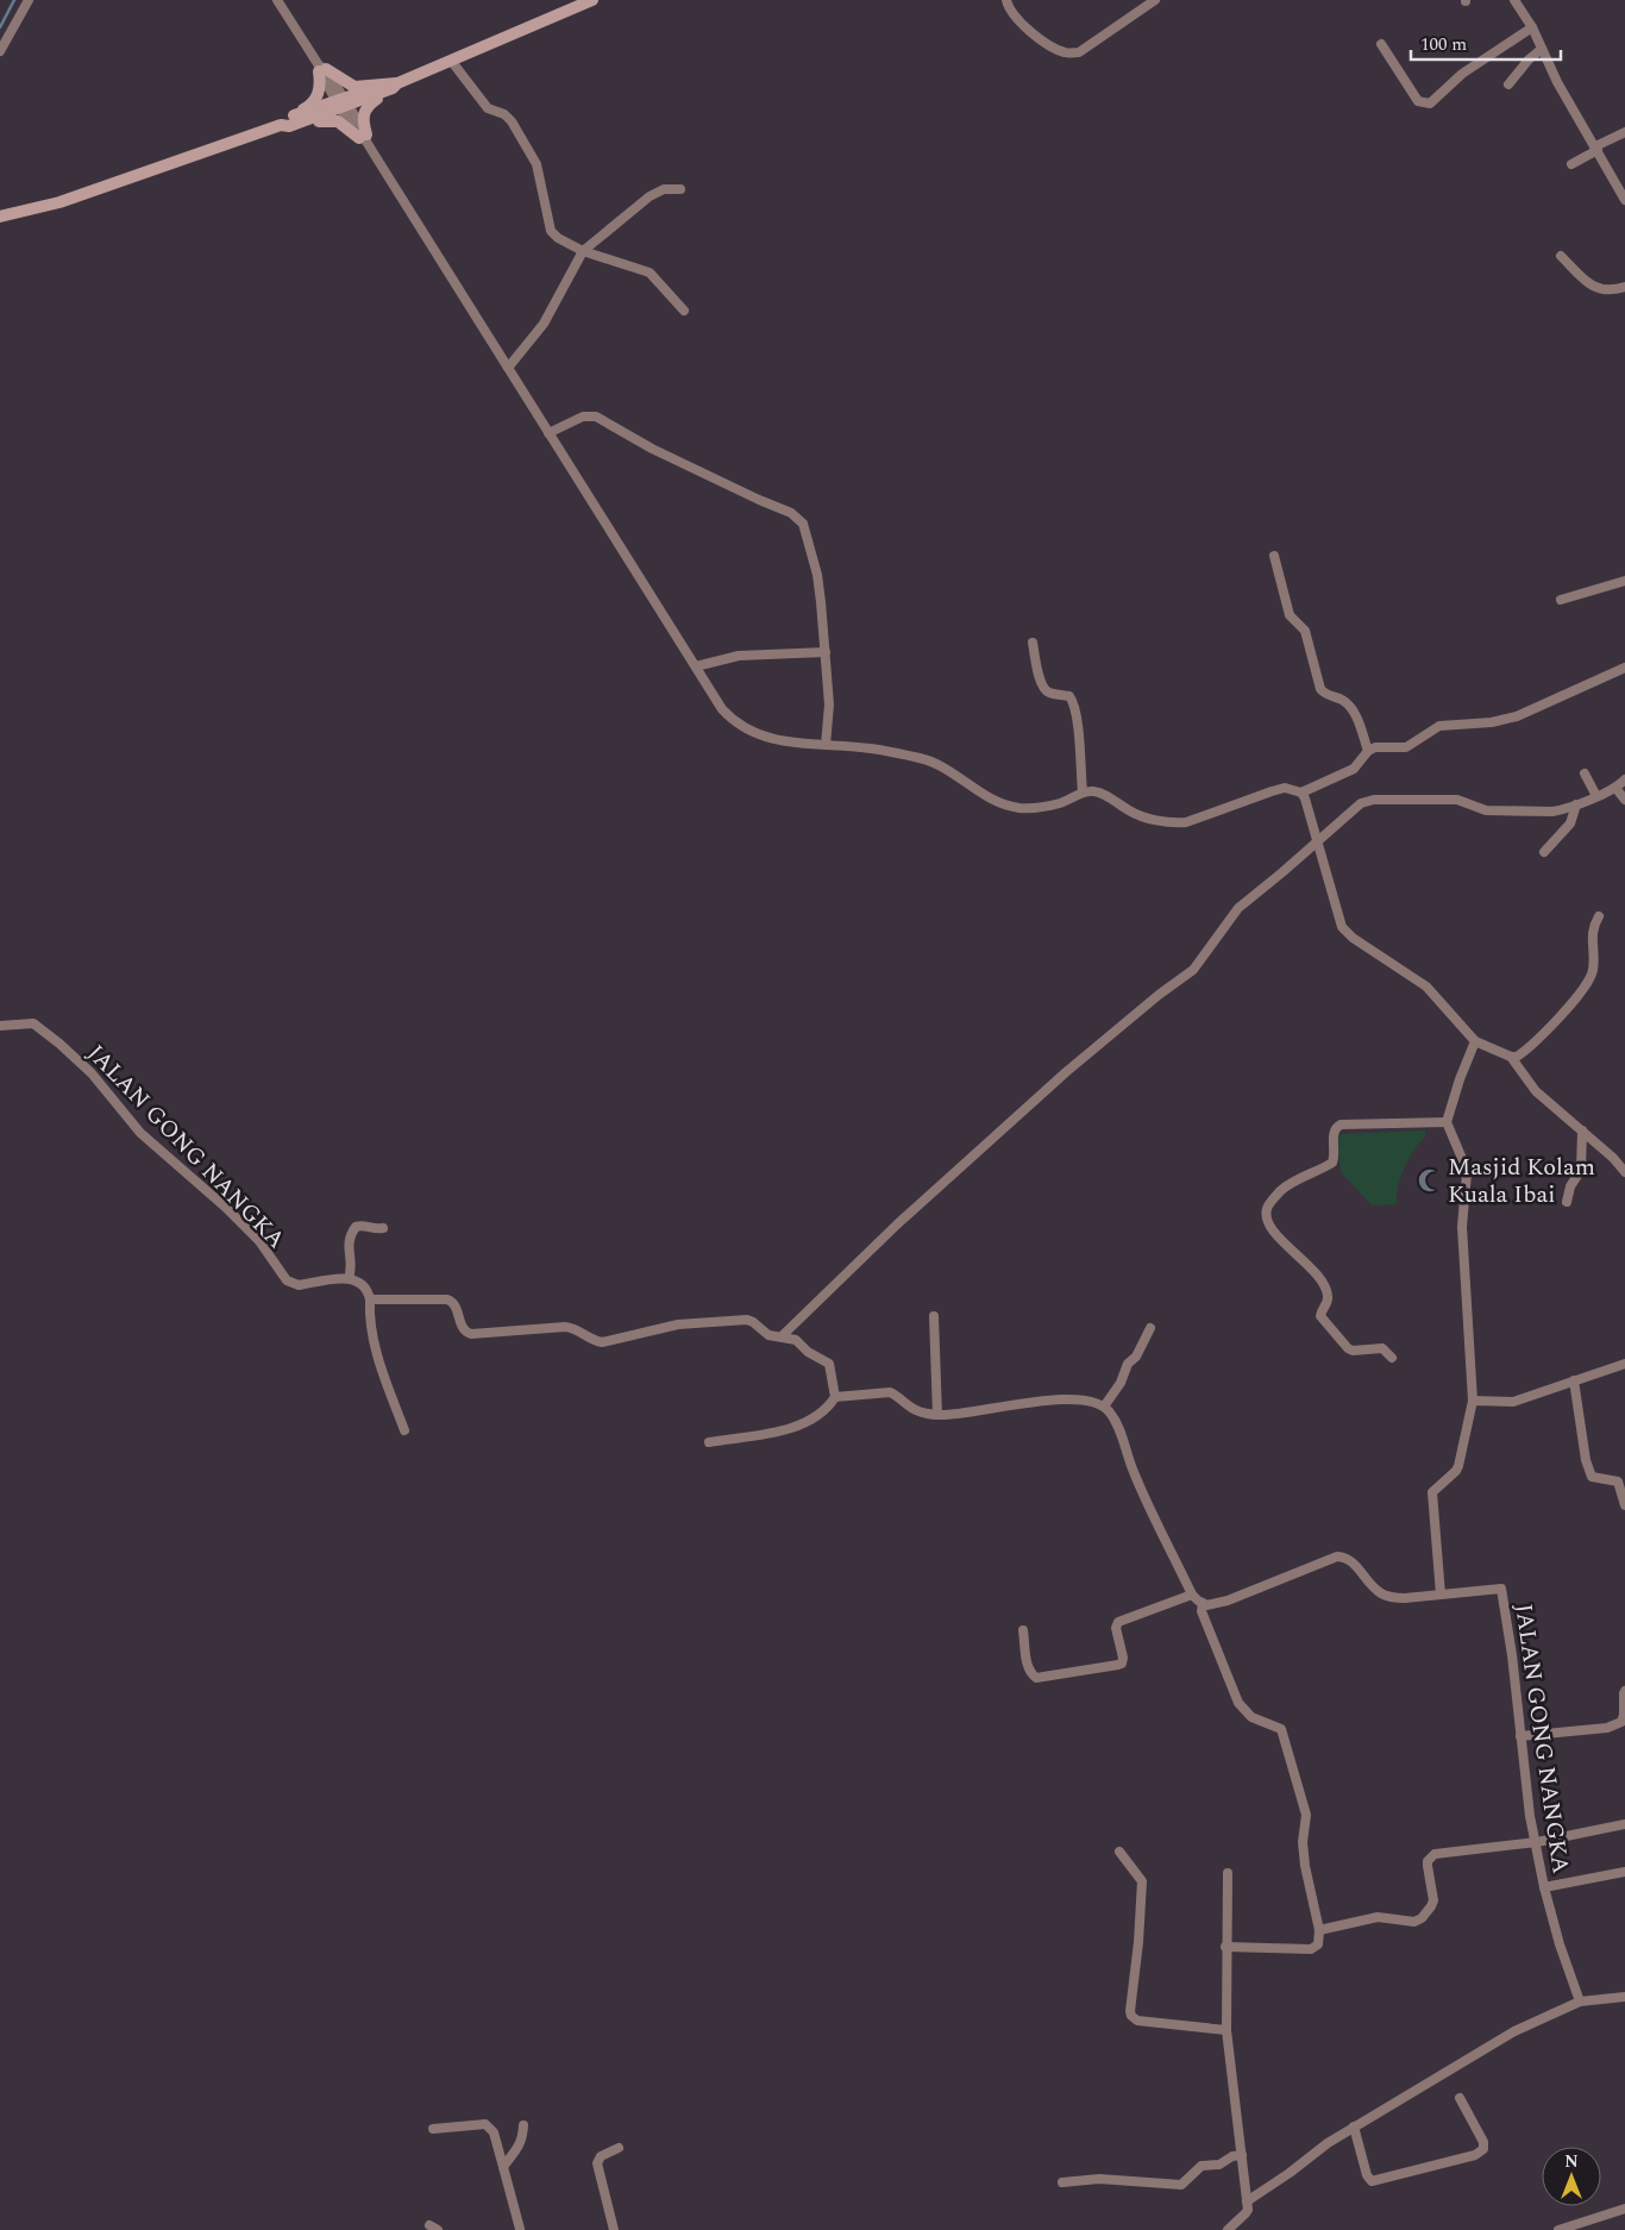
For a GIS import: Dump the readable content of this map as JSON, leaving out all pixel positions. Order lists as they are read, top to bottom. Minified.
{"streets":{"street":["JALAN GONG NANGKA"]},"places":{"mosque":["Masjid Kolam Kuala Ibai"]},"scale_bar":"100 m","north":"top"}
